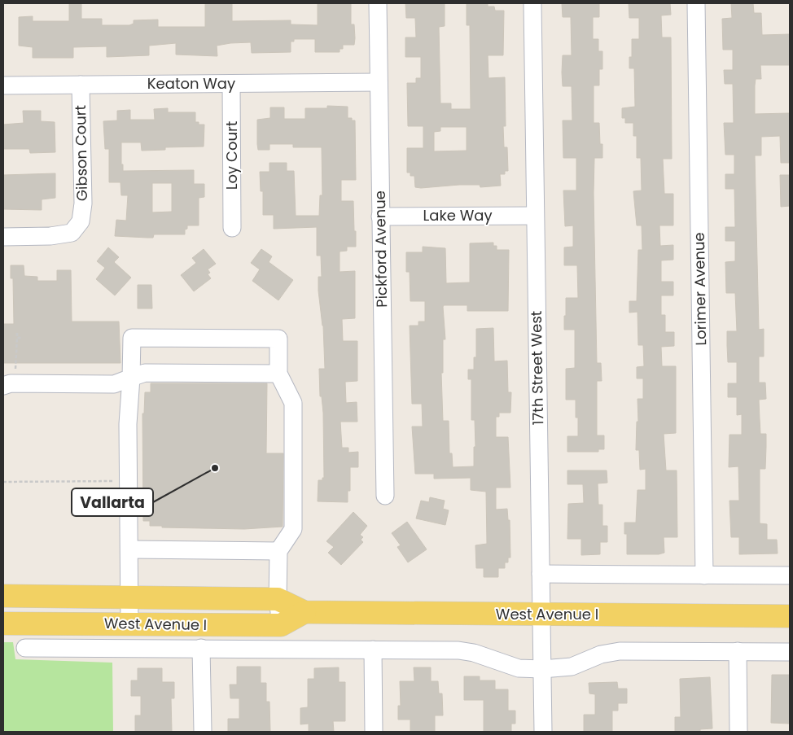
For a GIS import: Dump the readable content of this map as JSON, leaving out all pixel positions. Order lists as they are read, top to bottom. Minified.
{"streets":{"main road":["West Avenue I"],"street":["Keaton Way","Gibson Court","Loy Court","Lake Way","Pickford Avenue","Lorimer Avenue","17th Street West"]},"crossings":[["Keaton Way","Gibson Court"],["Keaton Way","Loy Court"],["Keaton Way","Pickford Avenue"],["Lake Way","Pickford Avenue"],["Lake Way","17th Street West"],["17th Street West","West Avenue I"]],"places":["Vallarta"]}
